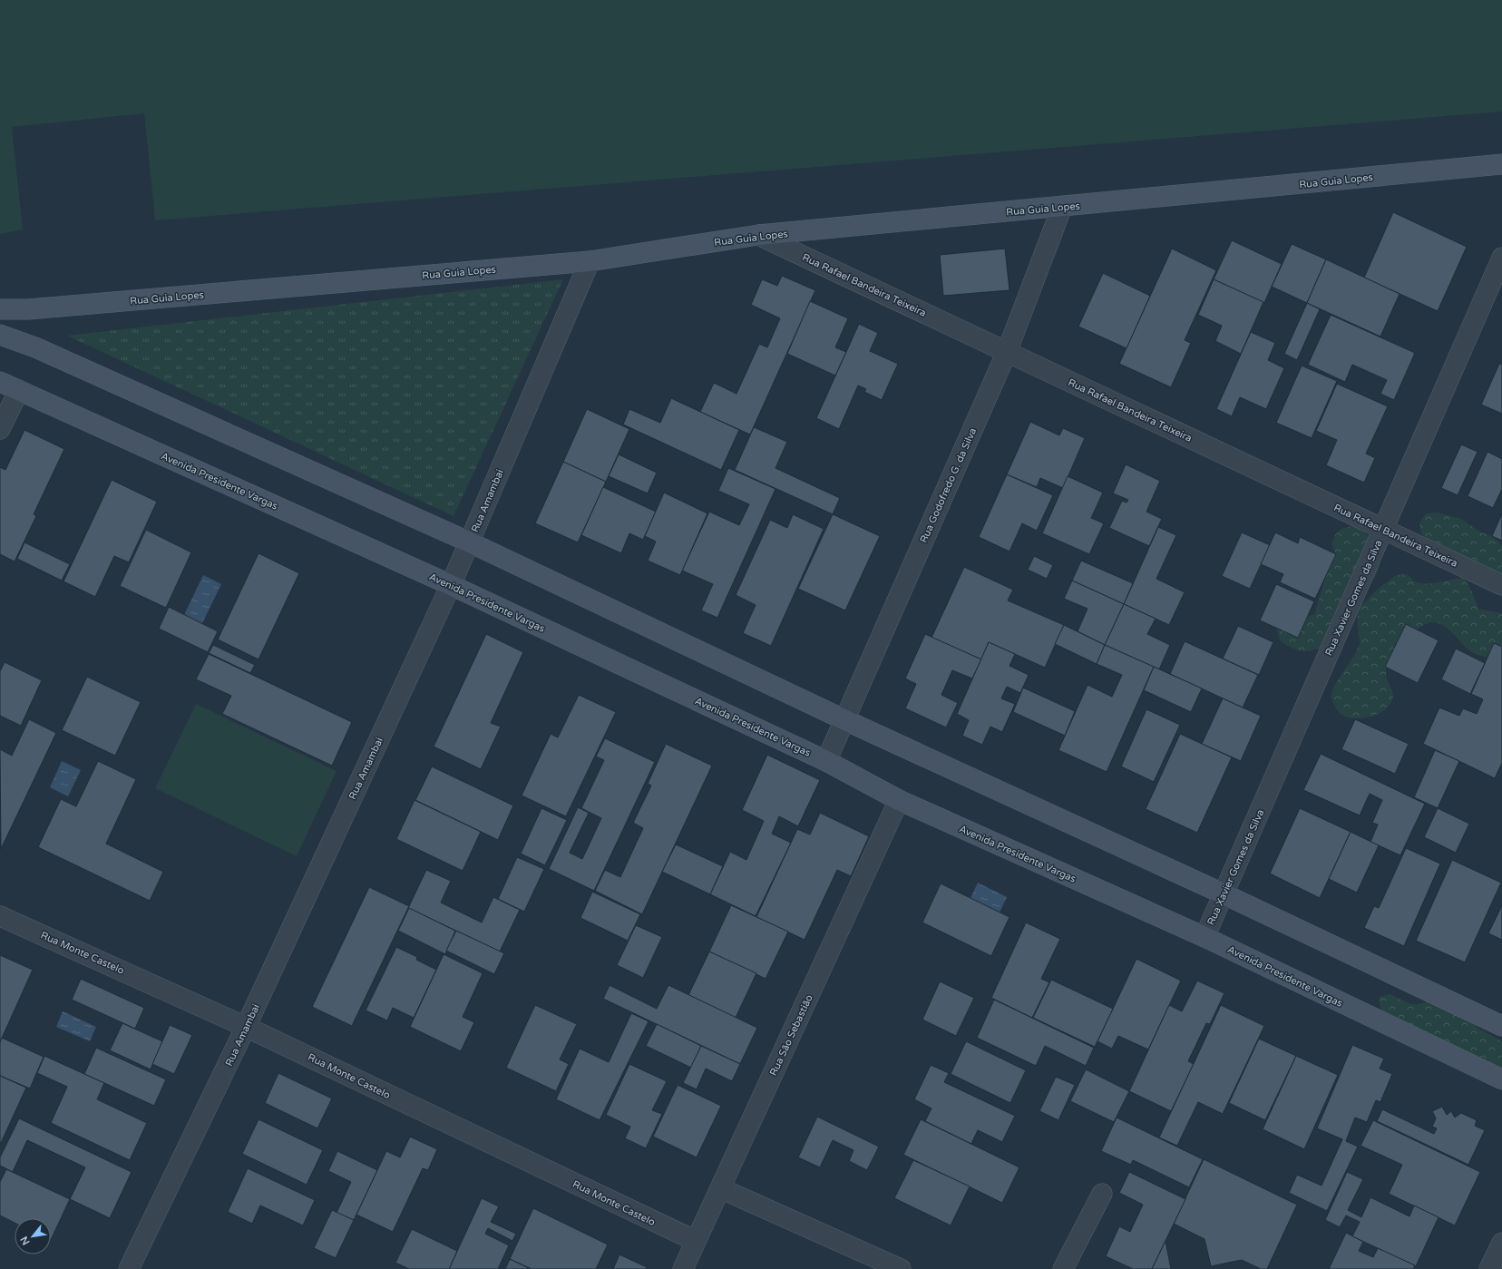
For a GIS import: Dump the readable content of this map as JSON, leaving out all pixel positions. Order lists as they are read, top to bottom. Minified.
{"streets":{"main road":["Rua Guia Lopes","Avenida Presidente Vargas"],"street":["Rua Rafael Bandeira Teixeira","Rua Godofredo G. da Silva","Rua Amambai","Rua Xavier Gomes da Silva","Rua Monte Castelo","Rua São Sebastião"]},"crossings":[["Rua Guia Lopes","Rua Rafael Bandeira Teixeira"],["Rua Guia Lopes","Rua Godofredo G. da Silva"],["Rua Guia Lopes","Rua Amambai"],["Rua Rafael Bandeira Teixeira","Rua Godofredo G. da Silva"],["Rua Rafael Bandeira Teixeira","Rua Xavier Gomes da Silva"],["Avenida Presidente Vargas","Rua Godofredo G. da Silva"],["Avenida Presidente Vargas","Rua Amambai"],["Avenida Presidente Vargas","Rua Xavier Gomes da Silva"],["Avenida Presidente Vargas","Rua São Sebastião"],["Rua Amambai","Rua Monte Castelo"],["Rua Monte Castelo","Rua São Sebastião"]],"north":"bottom left"}
